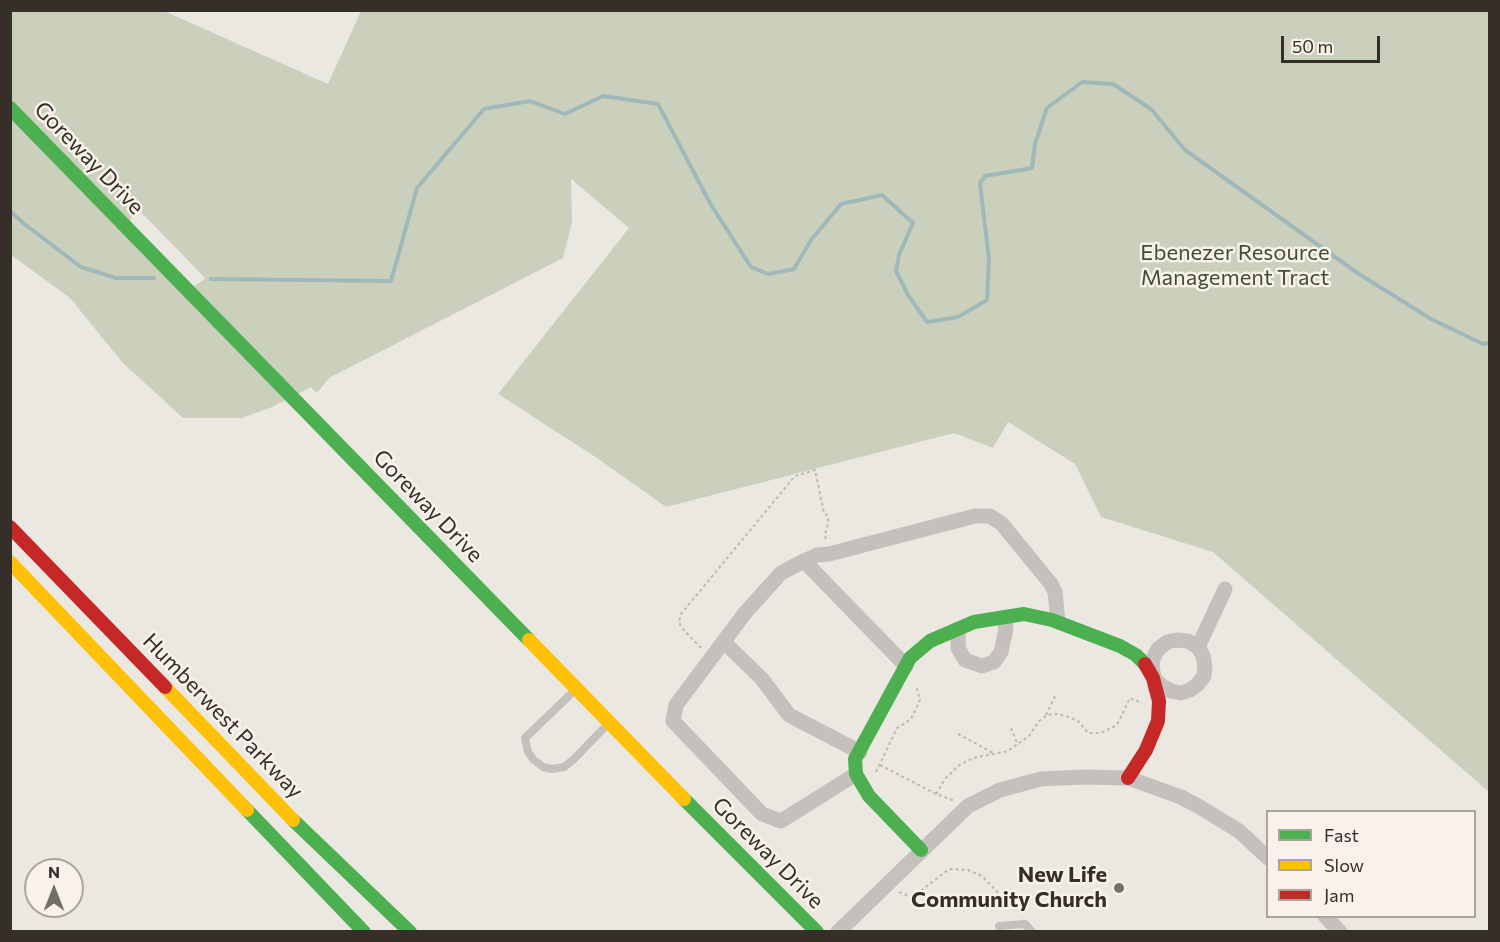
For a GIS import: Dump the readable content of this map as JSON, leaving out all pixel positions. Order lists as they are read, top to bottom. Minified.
{"streets":{"street":["Goreway Drive","Humberwest Parkway"]},"parks":["Ebenezer Resource Management Tract"],"places":["New Life Community Church"],"legend":["Fast","Slow","Jam"],"scale_bar":"50 m","north":"top"}
